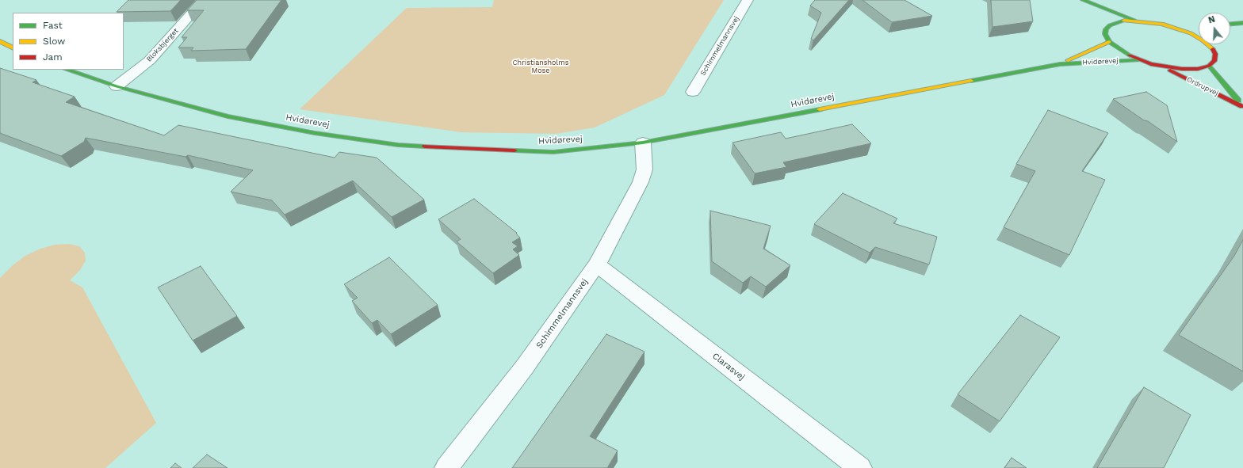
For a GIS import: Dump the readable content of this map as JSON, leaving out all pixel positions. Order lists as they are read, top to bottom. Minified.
{"streets":{"street":["Bloksbjerget","Schimmelmannsvej","Hvidørevej","Ordrupvej","Clarasvej"]},"crossings":[["Bloksbjerget","Hvidørevej"],["Schimmelmannsvej","Hvidørevej"],["Schimmelmannsvej","Clarasvej"]],"parks":["Christiansholms Mose"],"legend":["Fast","Slow","Jam"],"north":"top"}
